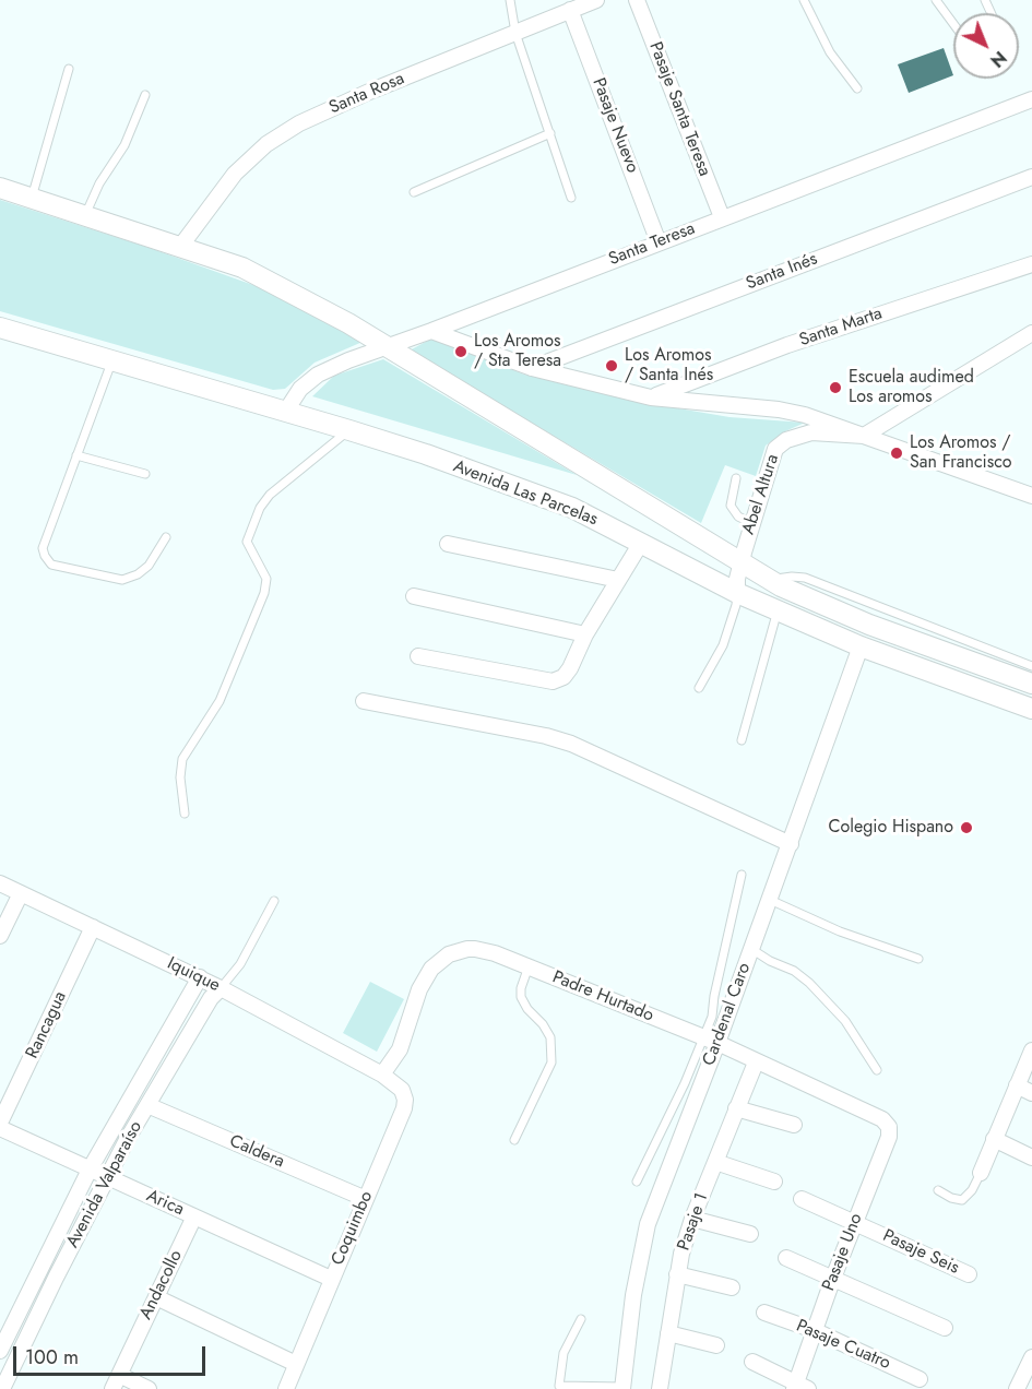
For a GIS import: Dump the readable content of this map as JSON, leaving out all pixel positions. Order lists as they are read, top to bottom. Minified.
{"streets":{"street":["Santa Rosa","Pasaje Santa Teresa","Pasaje Nuevo","Santa Teresa","Santa Inés","Santa Marta","Avenida Las Parcelas","Abel Altura","Iquique","Padre Hurtado","Cardenal Caro","Rancagua","Caldera","Avenida Valparaíso","Arica","Pasaje 1","Coquimbo","Pasaje Uno","Pasaje Seis","Andacollo","Pasaje Cuatro"]},"crossings":[["Santa Rosa","Pasaje Nuevo"],["Pasaje Santa Teresa","Santa Teresa"],["Pasaje Nuevo","Santa Teresa"],["Santa Teresa","Avenida Las Parcelas"],["Avenida Las Parcelas","Abel Altura"],["Avenida Las Parcelas","Cardenal Caro"],["Iquique","Padre Hurtado"],["Iquique","Rancagua"],["Iquique","Avenida Valparaíso"],["Iquique","Coquimbo"],["Padre Hurtado","Cardenal Caro"],["Padre Hurtado","Pasaje 1"],["Padre Hurtado","Coquimbo"],["Padre Hurtado","Pasaje Uno"],["Rancagua","Arica"],["Caldera","Avenida Valparaíso"],["Caldera","Coquimbo"],["Avenida Valparaíso","Arica"],["Arica","Coquimbo"],["Arica","Andacollo"],["Pasaje Uno","Pasaje Seis"],["Pasaje Uno","Pasaje Cuatro"]],"places":["Los Aromos / Sta Teresa","Los Aromos / Santa Inés","Escuela audimed Los aromos","Los Aromos / San Francisco","Colegio Hispano"],"scale_bar":"100 m","north":"bottom right"}
